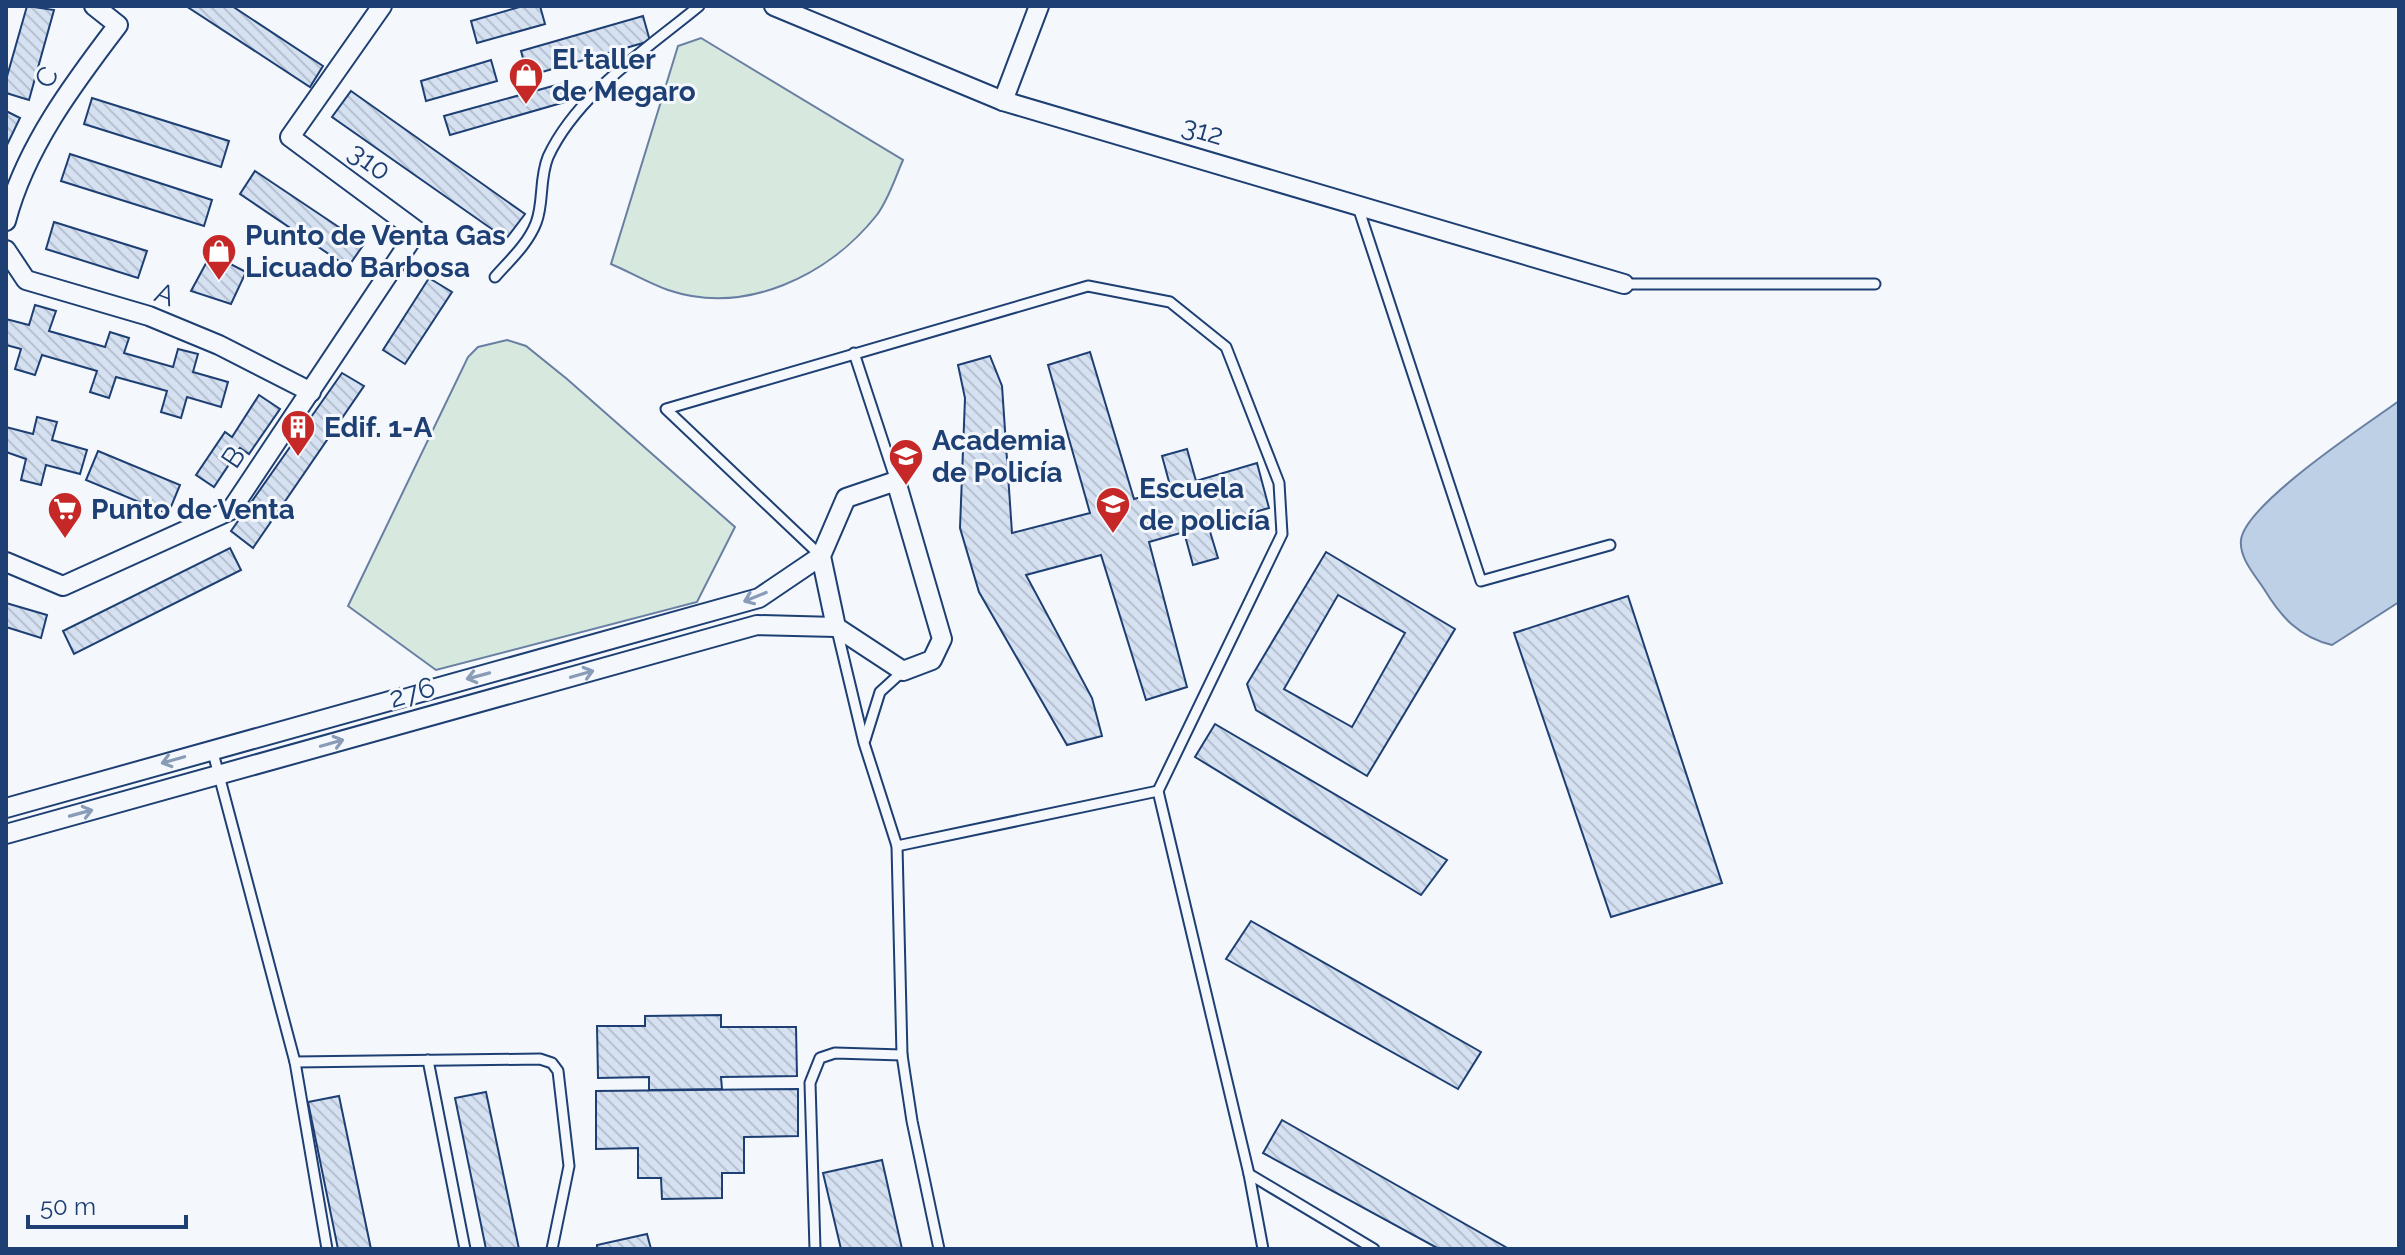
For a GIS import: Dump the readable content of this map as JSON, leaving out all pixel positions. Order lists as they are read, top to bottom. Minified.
{"streets":{"street":["C","312","310","A","B","276"]},"crossings":[["310","B"],["A","B"]],"places":{"shop":["El taller de Megaro","Punto de Venta Gas Licuado Barbosa"],"building":["Edif. 1-A"],"school or university":["Academia de Policía","Escuela de policía"],"supermarket":["Punto de Venta"]},"scale_bar":"50 m"}
